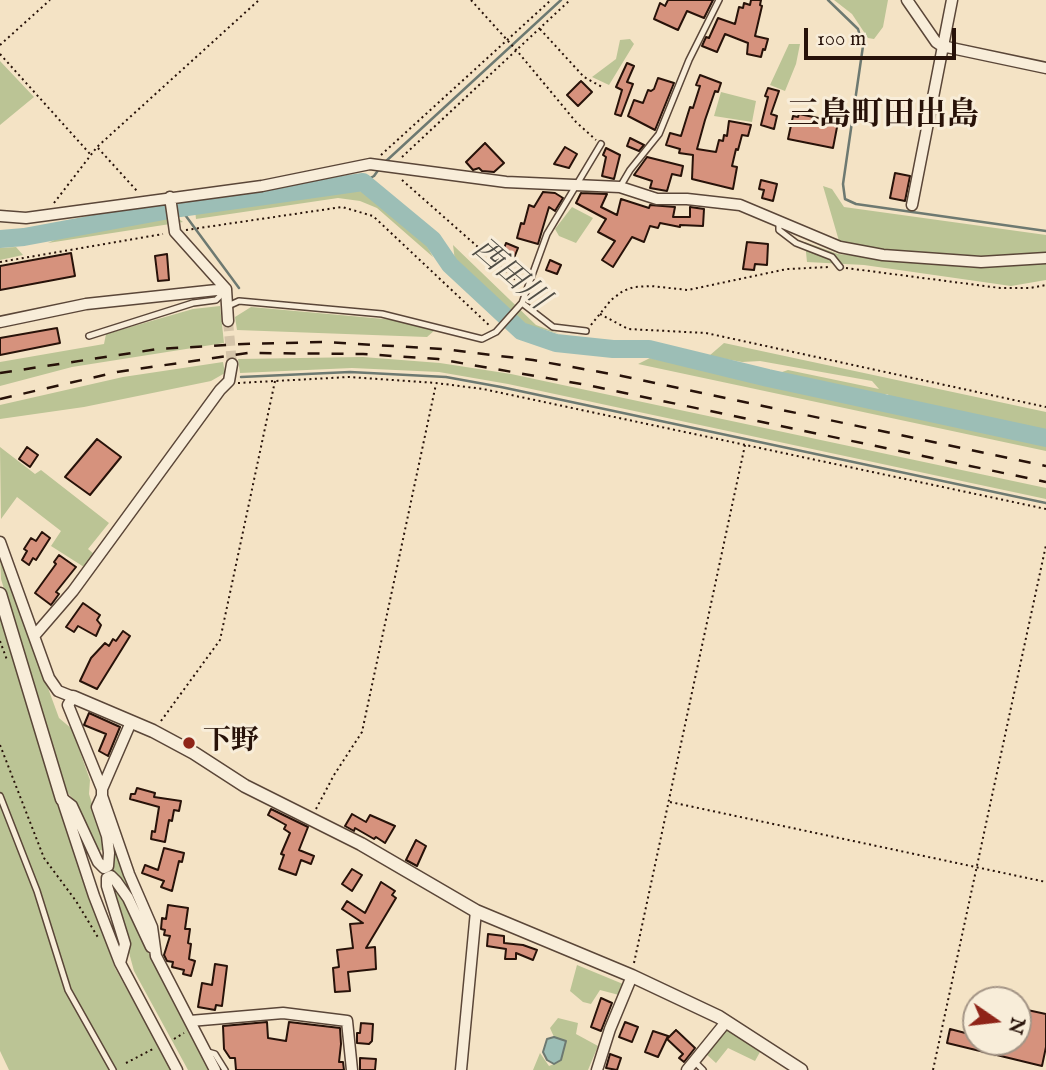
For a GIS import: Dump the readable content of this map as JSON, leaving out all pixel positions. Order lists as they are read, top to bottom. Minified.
{"districts":["三島町田出島"],"water":["西田川"],"places":["下野"],"scale_bar":"100 m","north":"right"}
